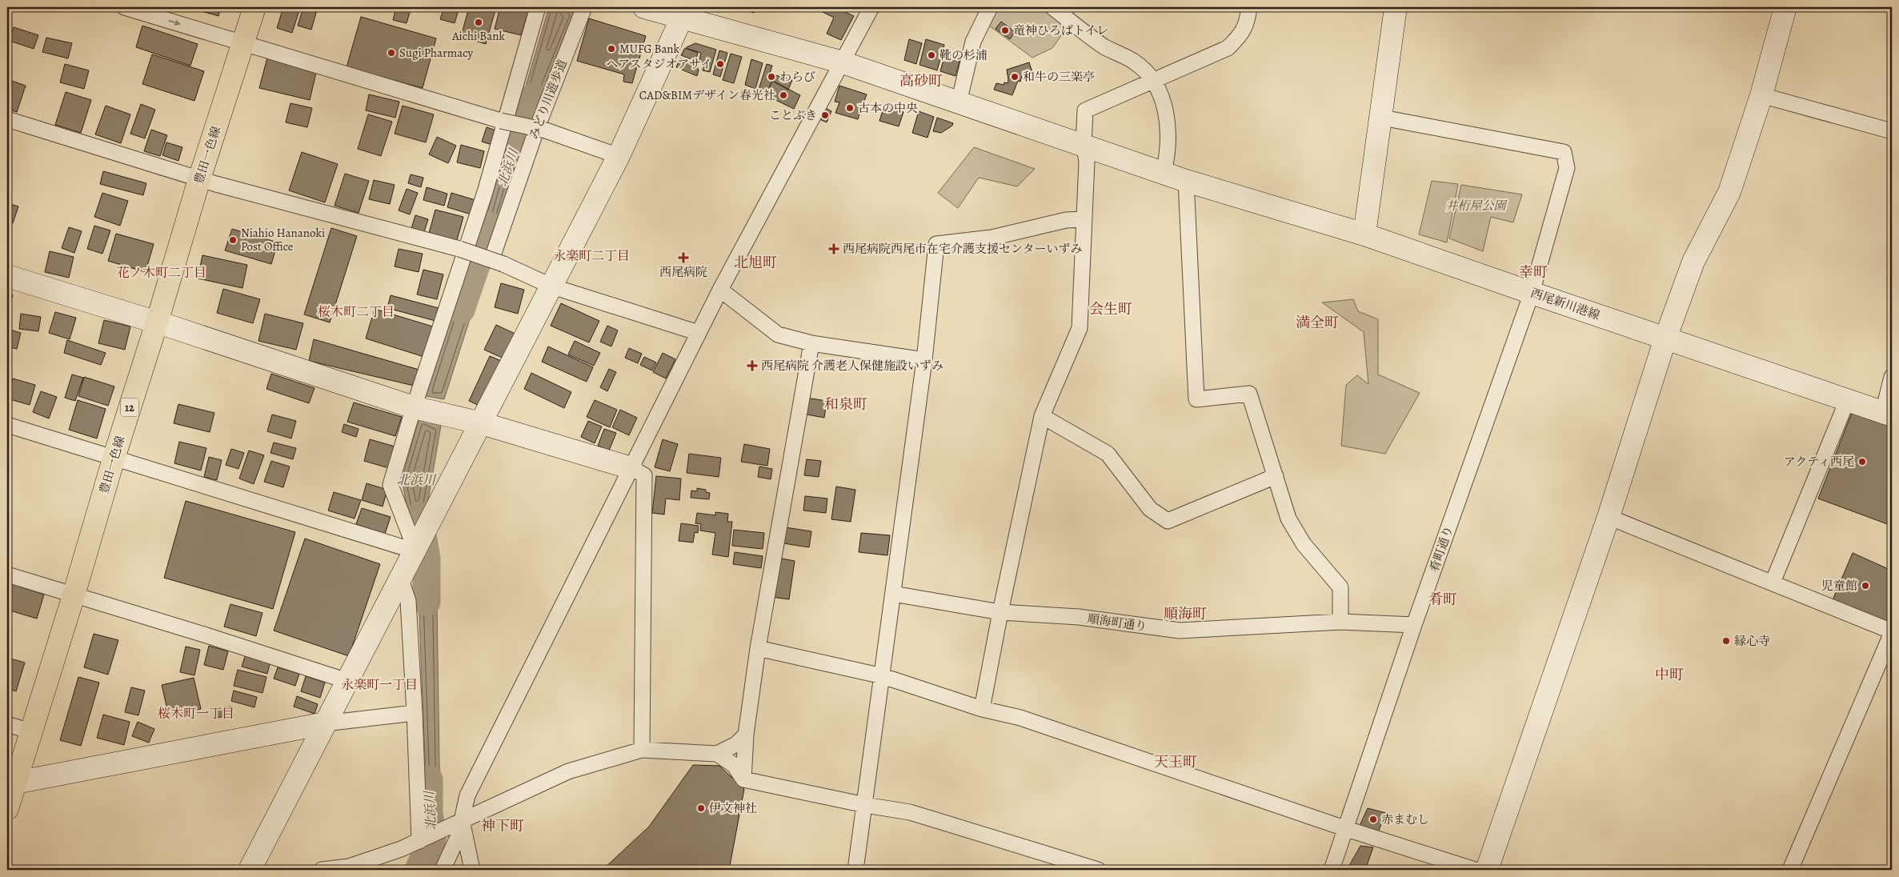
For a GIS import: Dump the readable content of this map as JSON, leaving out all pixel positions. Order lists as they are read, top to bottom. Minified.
{"streets":{"main road":["豊田一色線","12"],"street":["みどり川遊歩道","西尾新川港線","肴町通り","順海町通り"]},"crossings":[["西尾新川港線","肴町通り"],["肴町通り","順海町通り"]],"districts":["高砂町","永楽町二丁目","北旭町","幸町","花ノ木町二丁目","会生町","桜木町二丁目","満全町","和泉町","肴町","順海町","中町","永楽町一丁目","桜木町一丁目","天王町","神下町"],"water":["北浜川"],"parks":["井桁屋公園"],"places":{"other":["Aichi Bank","竜神ひろばトイレ","MUFG Bank","Sugi Pharmacy","靴の杉浦","ヘアスタジオアサイ","わらび","和牛の三楽亭","CAD&BIMデザイン春光社","古本の中央","ことぶき","Niahio Hananoki Post Office","アクティ西尾","児童館","縁心寺","伊文神社","赤まむし"],"health":["西尾病院西尾市在宅介護支援センターいずみ","西尾病院","西尾病院 介護老人保健施設いずみ"]}}
